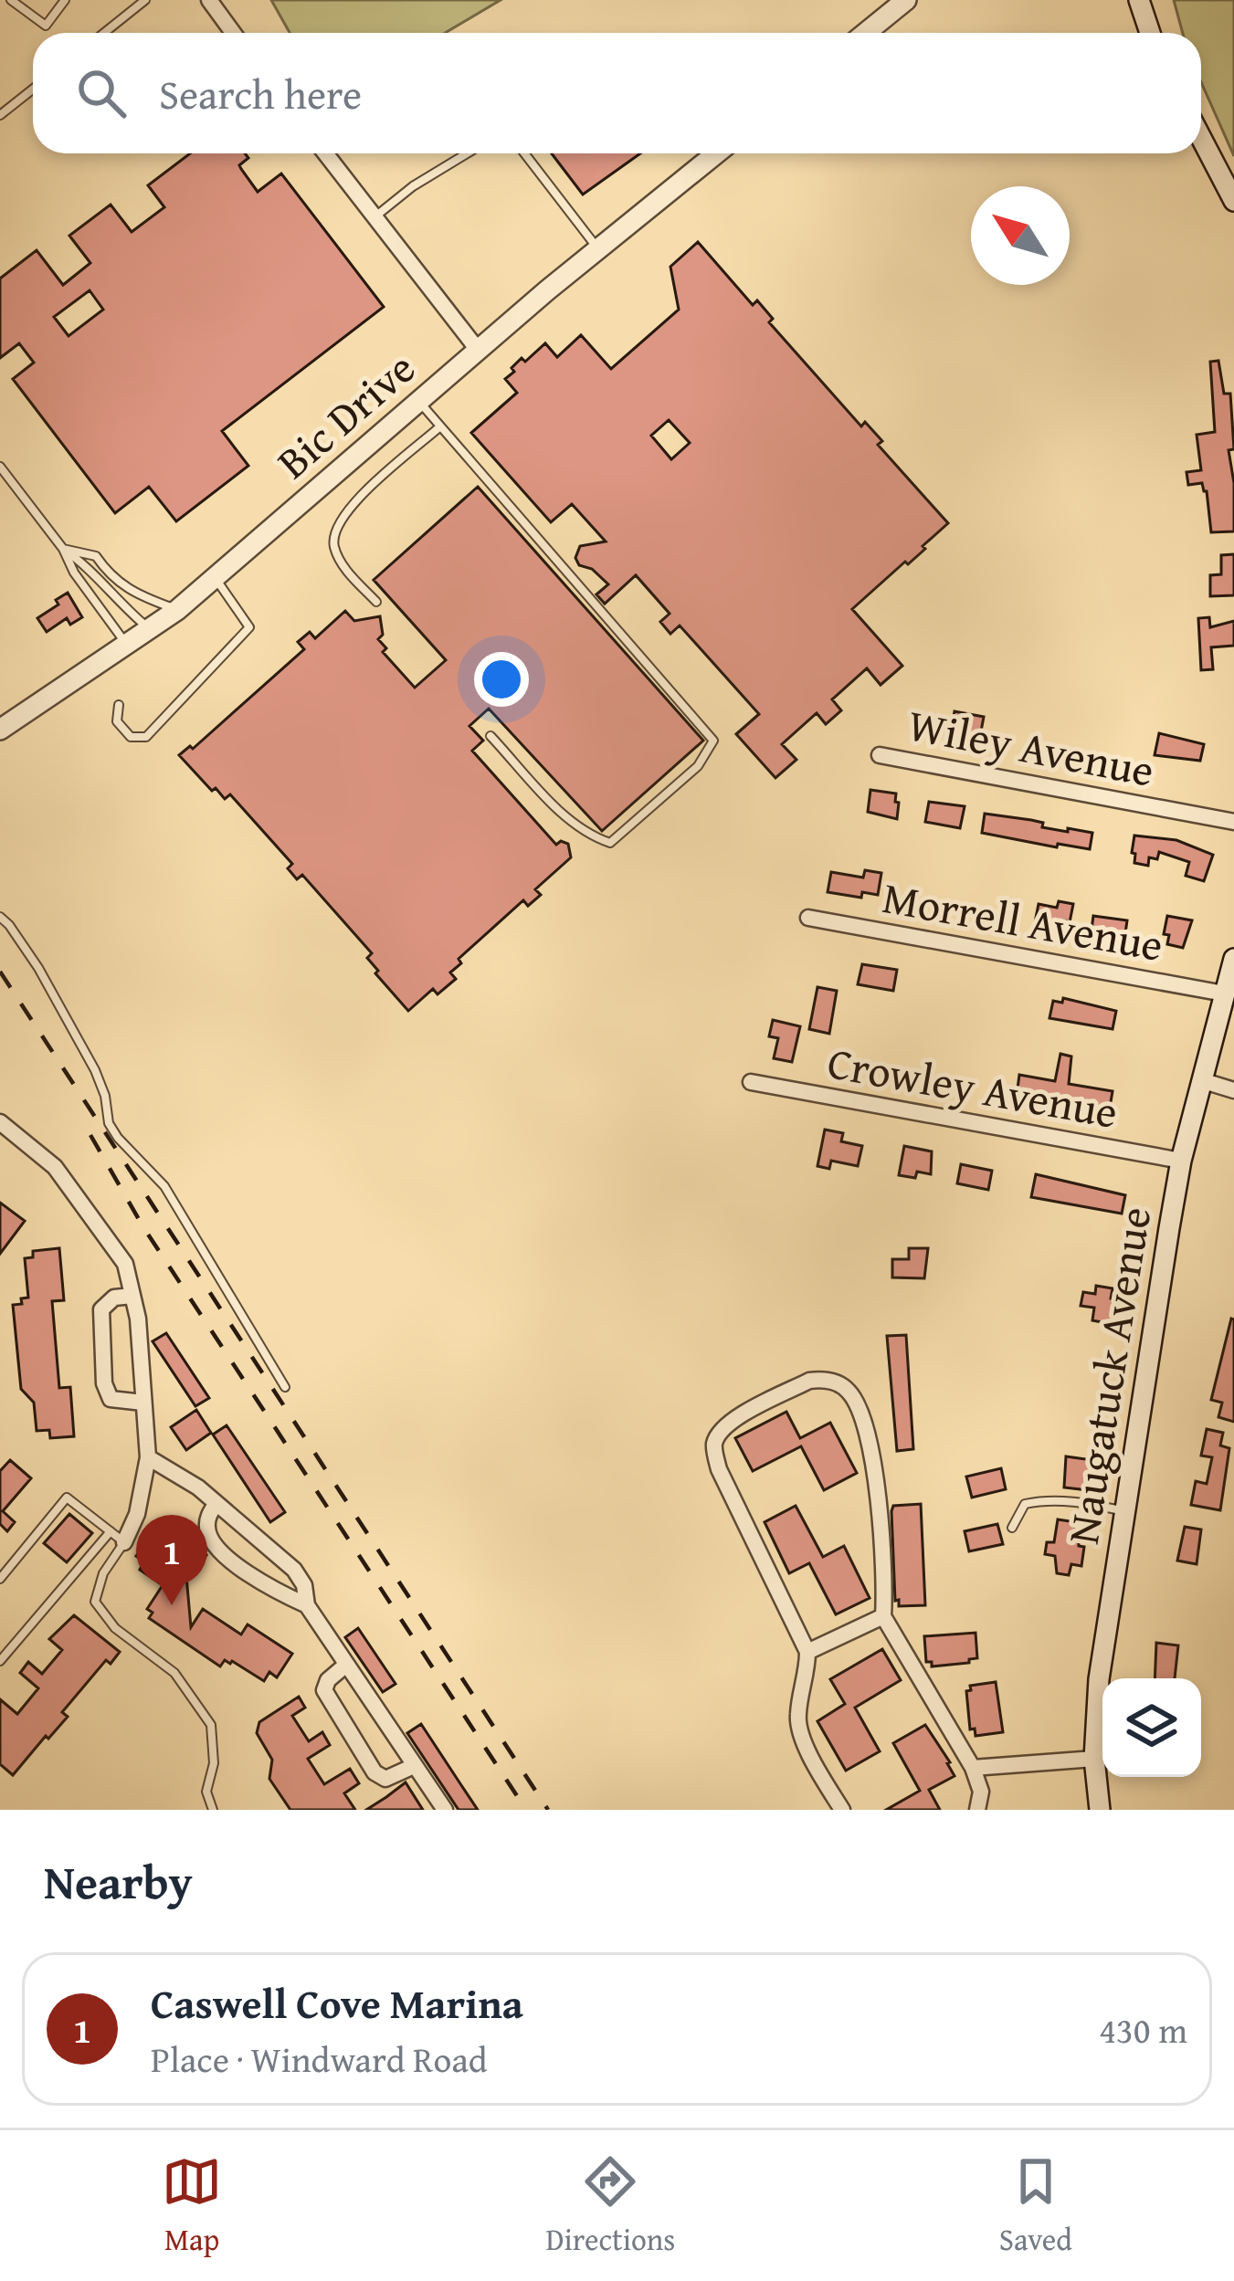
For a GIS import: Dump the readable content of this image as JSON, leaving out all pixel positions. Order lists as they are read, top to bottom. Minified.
{"streets":{"street":["Bic Drive","Wiley Avenue","Morrell Avenue","Crowley Avenue","Naugatuck Avenue"]},"crossings":[["Morrell Avenue","Naugatuck Avenue"],["Crowley Avenue","Naugatuck Avenue"]],"north":"top left","page":{"search":"Search here","pins":"1","heading":"Nearby","list":[{"mark":"1","name":"Caswell Cove Marina","note":"Place · Windward Road","value":"430 m"}],"nav":["Map","Directions","Saved"]}}
